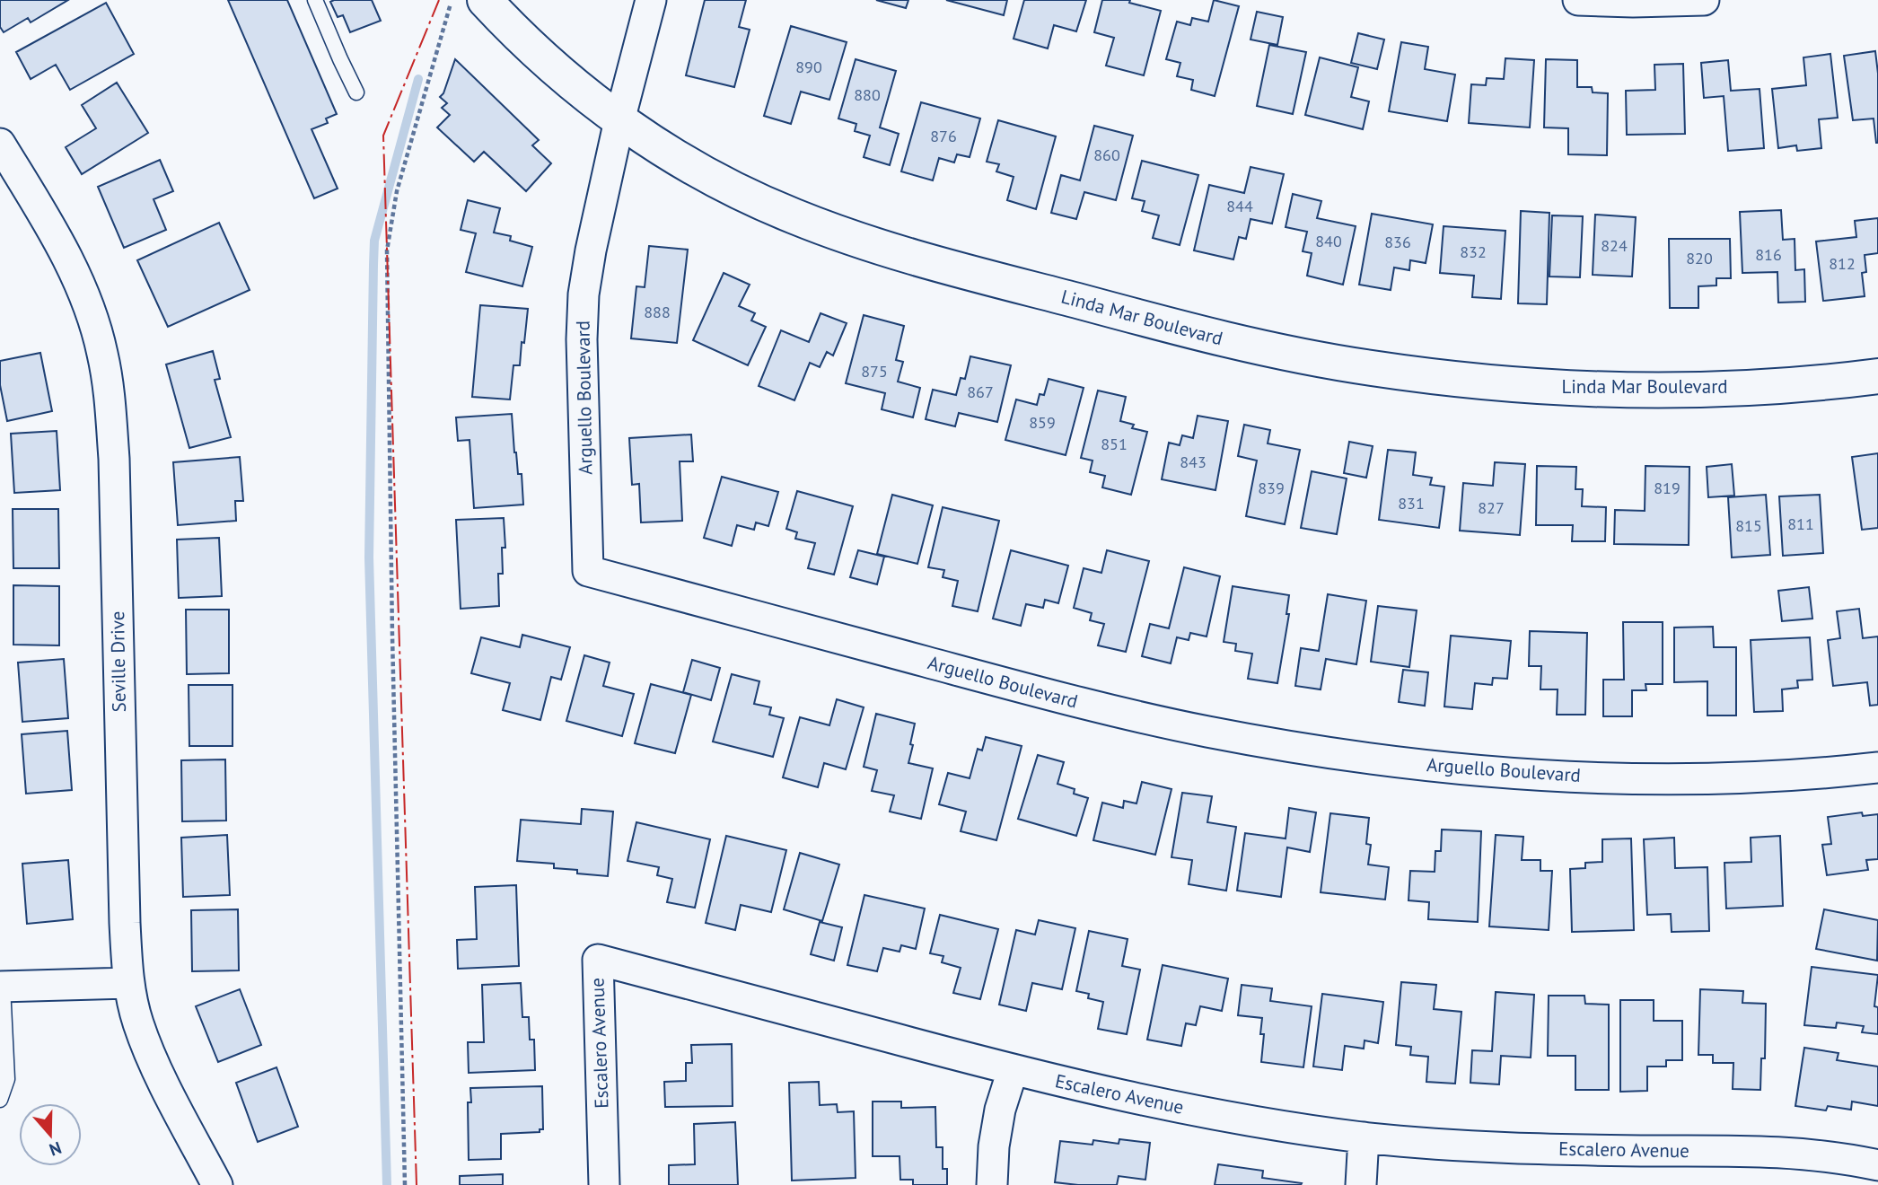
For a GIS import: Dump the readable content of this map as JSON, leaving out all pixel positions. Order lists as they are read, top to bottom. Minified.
{"streets":{"street":["Linda Mar Boulevard","Arguello Boulevard","Seville Drive","Escalero Avenue"]},"crossings":[["Linda Mar Boulevard","Arguello Boulevard"]],"house_numbers":["890","880","876","860","844","840","836","824","832","816","820","812","888","875","867","859","851","843","839","819","831","827","811","815"],"north":"bottom"}
